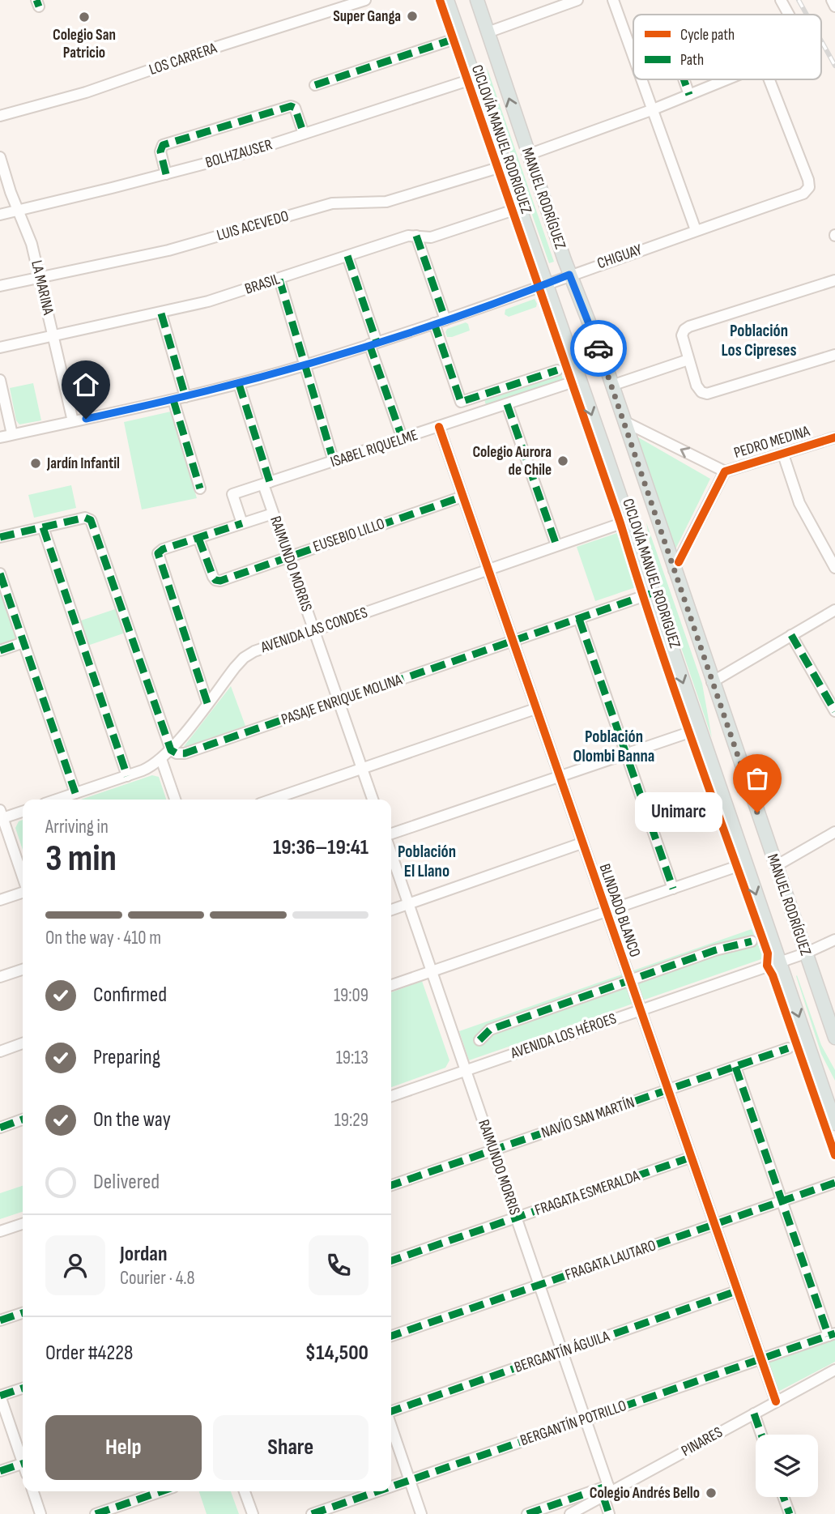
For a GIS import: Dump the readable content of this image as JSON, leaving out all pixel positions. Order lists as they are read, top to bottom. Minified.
{"streets":{"main road":["MANUEL RODRÍGUEZ"],"street":["LOS CARRERA","BOLHZAUSER","LUIS ACEVEDO","CHIGUAY","BRASIL","LA MARINA","PEDRO MEDINA","ISABEL RIQUELME","EUSEBIO LILLO","RAIMUNDO MORRIS","AVENIDA LAS CONDES","PASAJE ENRIQUE MOLINA","BLINDADO BLANCO","AVENIDA LOS HÉROES","NAVÍO SAN MARTÍN","FRAGATA ESMERALDA","FRAGATA LAUTARO","BERGANTÍN ÁGUILA","BERGANTÍN POTRILLO","PINARES"],"cycle path":["CICLOVÍA MANUEL RODRIGUEZ"]},"crossings":[["BOLHZAUSER","MANUEL RODRÍGUEZ"],["BOLHZAUSER","LA MARINA"],["MANUEL RODRÍGUEZ","LUIS ACEVEDO"],["MANUEL RODRÍGUEZ","CHIGUAY"],["MANUEL RODRÍGUEZ","BRASIL"],["MANUEL RODRÍGUEZ","PEDRO MEDINA"],["MANUEL RODRÍGUEZ","ISABEL RIQUELME"],["MANUEL RODRÍGUEZ","AVENIDA LAS CONDES"],["MANUEL RODRÍGUEZ","PASAJE ENRIQUE MOLINA"],["MANUEL RODRÍGUEZ","AVENIDA LOS HÉROES"],["LUIS ACEVEDO","LA MARINA"],["CHIGUAY","LA MARINA"],["CHIGUAY","RAIMUNDO MORRIS"],["BRASIL","LA MARINA"],["ISABEL RIQUELME","RAIMUNDO MORRIS"],["ISABEL RIQUELME","BLINDADO BLANCO"],["EUSEBIO LILLO","RAIMUNDO MORRIS"],["EUSEBIO LILLO","BLINDADO BLANCO"],["RAIMUNDO MORRIS","AVENIDA LAS CONDES"],["RAIMUNDO MORRIS","PASAJE ENRIQUE MOLINA"],["RAIMUNDO MORRIS","AVENIDA LOS HÉROES"],["RAIMUNDO MORRIS","NAVÍO SAN MARTÍN"],["RAIMUNDO MORRIS","FRAGATA ESMERALDA"],["RAIMUNDO MORRIS","FRAGATA LAUTARO"],["RAIMUNDO MORRIS","BERGANTÍN ÁGUILA"],["RAIMUNDO MORRIS","BERGANTÍN POTRILLO"],["RAIMUNDO MORRIS","PINARES"],["AVENIDA LAS CONDES","PASAJE ENRIQUE MOLINA"],["AVENIDA LAS CONDES","BLINDADO BLANCO"],["PASAJE ENRIQUE MOLINA","BLINDADO BLANCO"],["BLINDADO BLANCO","AVENIDA LOS HÉROES"],["BLINDADO BLANCO","NAVÍO SAN MARTÍN"],["BLINDADO BLANCO","FRAGATA ESMERALDA"],["BLINDADO BLANCO","FRAGATA LAUTARO"],["BLINDADO BLANCO","BERGANTÍN ÁGUILA"],["BLINDADO BLANCO","BERGANTÍN POTRILLO"],["BLINDADO BLANCO","PINARES"]],"districts":["Población Los Cipreses","Población Olombi Banna","Población El Llano"],"places":["Super Ganga","Colegio San Patricio","Colegio Aurora de Chile","Jardín Infantil","Unimarc","Colegio Andrés Bello"],"legend":["Cycle path","Path"],"page":{"bubble":"Unimarc","heading":["3 min","Arriving in","19:36–19:41"],"panel":["Jordan","Courier · 4.8","Order #4228","$14,500"],"bar":"On the way · 410 m","list":[["Confirmed","19:09"],["Preparing","19:13"],["On the way","19:29"],"Delivered"],"buttons":["Help","Share"]}}
